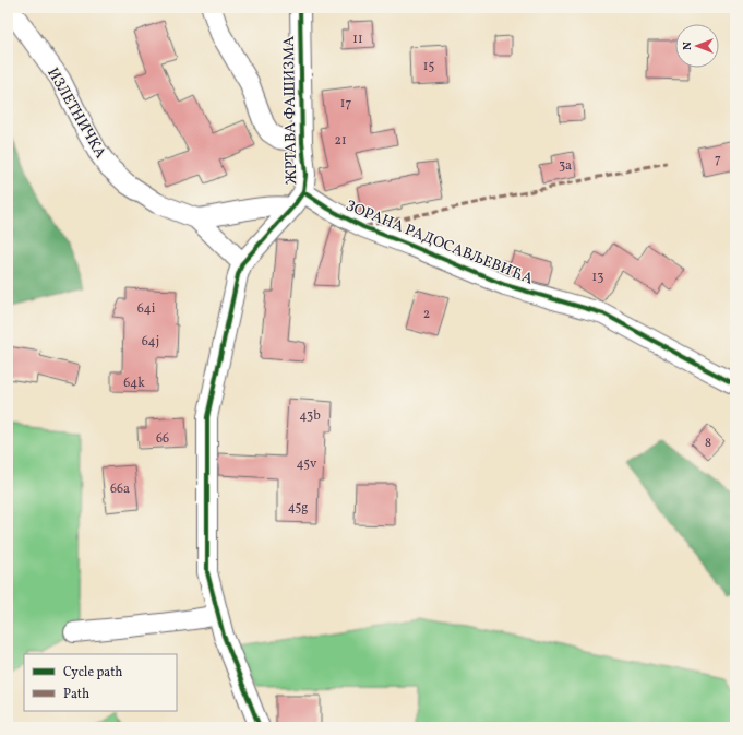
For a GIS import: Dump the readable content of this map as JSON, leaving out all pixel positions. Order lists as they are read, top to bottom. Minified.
{"streets":{"street":["ЖРТАВА ФАШИЗМА","ИЗЛЕТНИЧКА","ЗОРАНА РАДОСАВЉЕВИЋА"]},"crossings":[["ЖРТАВА ФАШИЗМА","ИЗЛЕТНИЧКА"],["ЖРТАВА ФАШИЗМА","ЗОРАНА РАДОСАВЉЕВИЋА"]],"house_numbers":["11","15","17","21","7","3a","13","64i","2","64j","64k","43b","66","8","45v","66a","45g"],"legend":["Cycle path","Path"],"north":"left"}
